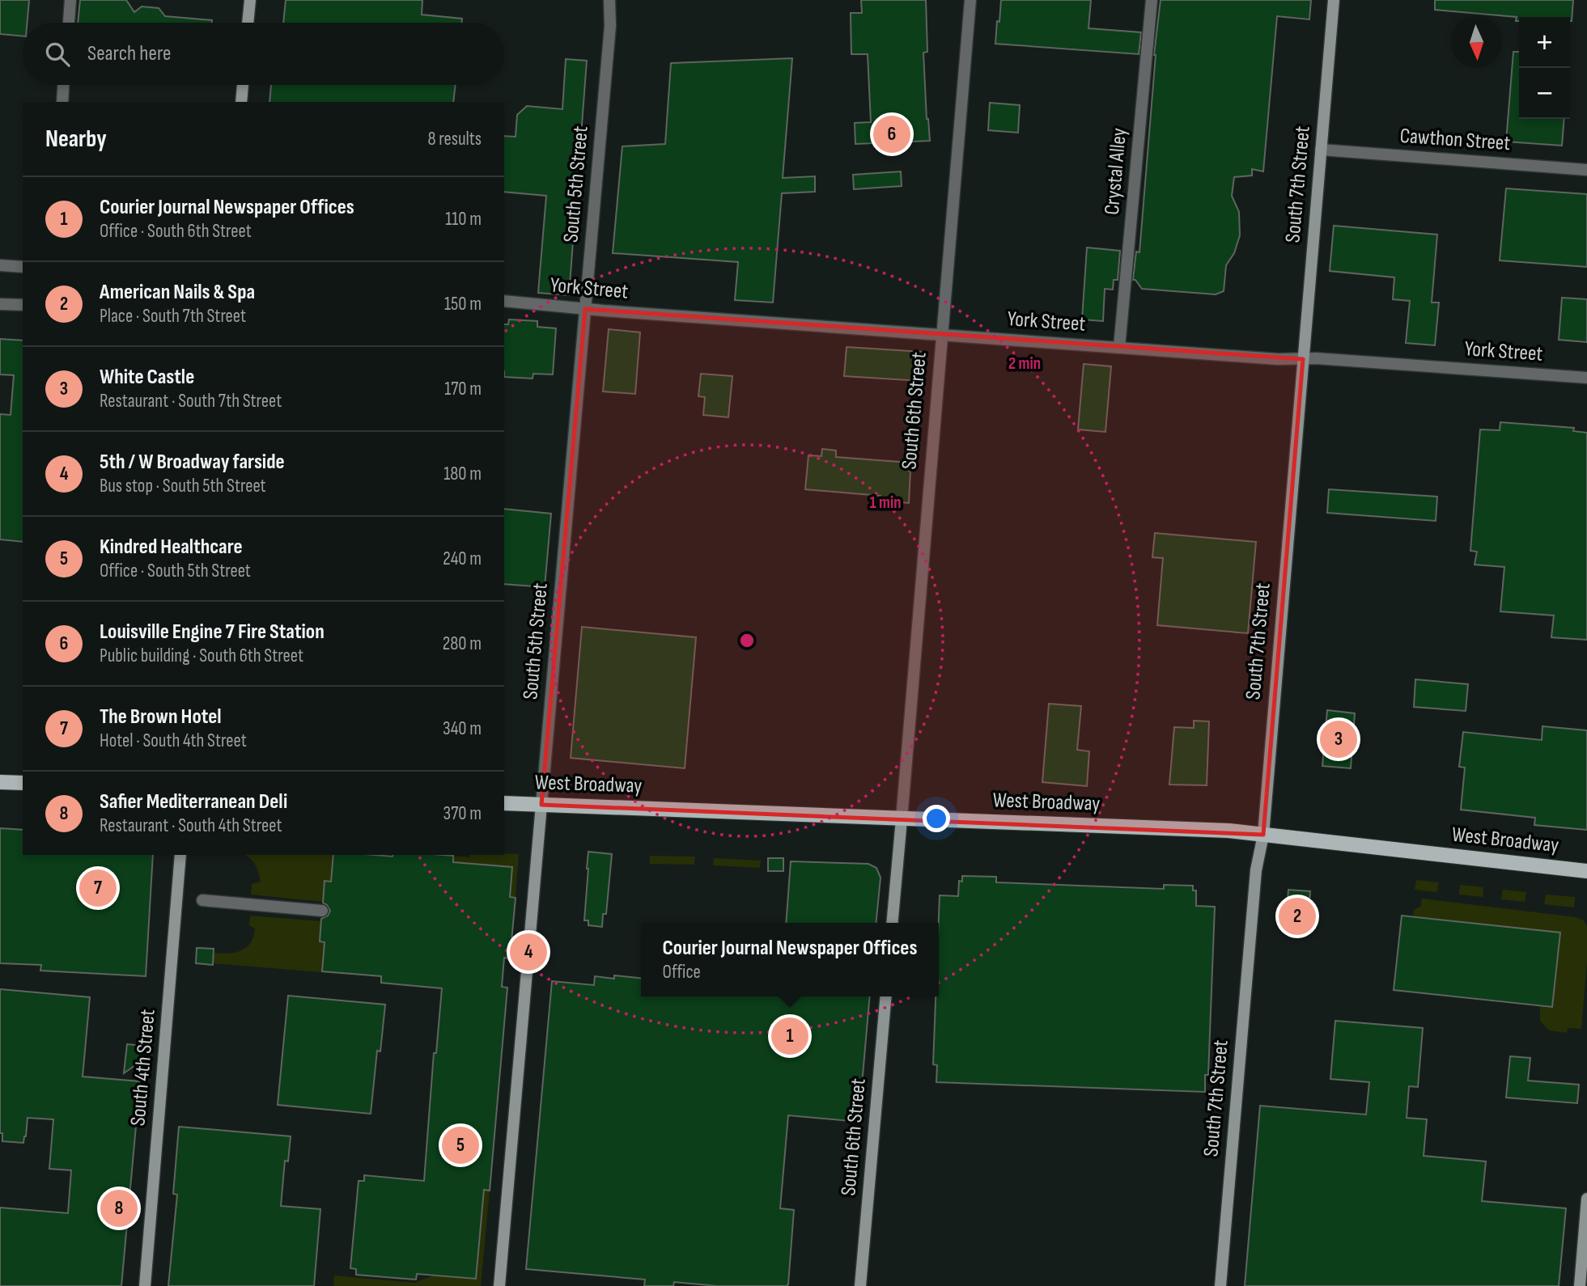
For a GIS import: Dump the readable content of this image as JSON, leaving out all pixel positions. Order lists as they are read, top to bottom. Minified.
{"streets":{"main road":["West Broadway"],"street":["Cawthon Street","Crystal Alley","South 5th Street","South 7th Street","York Street","South 6th Street","South 4th Street"]},"crossings":[["Cawthon Street","South 7th Street"],["Crystal Alley","York Street"],["South 5th Street","York Street"],["South 5th Street","West Broadway"],["South 7th Street","York Street"],["South 7th Street","West Broadway"],["York Street","South 6th Street"],["South 6th Street","West Broadway"]],"north":"bottom","page":{"map_buttons":["+","−"],"search":"Search here","heading":["Nearby","8 results"],"pins":["6","3","7","2","4","1","5","8"],"list":[{"mark":"1","name":"Courier Journal Newspaper Offices","note":"Office · South 6th Street","value":"110 m"},{"mark":"2","name":"American Nails & Spa","note":"Place · South 7th Street","value":"150 m"},{"mark":"3","name":"White Castle","note":"Restaurant · South 7th Street","value":"170 m"},{"mark":"4","name":"5th / W Broadway farside","note":"Bus stop · South 5th Street","value":"180 m"},{"mark":"5","name":"Kindred Healthcare","note":"Office · South 5th Street","value":"240 m"},{"mark":"6","name":"Louisville Engine 7 Fire Station","note":"Public building · South 6th Street","value":"280 m"},{"mark":"7","name":"The Brown Hotel","note":"Hotel · South 4th Street","value":"340 m"},{"mark":"8","name":"Safier Mediterranean Deli","note":"Restaurant · South 4th Street","value":"370 m"}],"popup":["Courier Journal Newspaper Offices","Office"]},"rings":["2 min","1 min"]}
